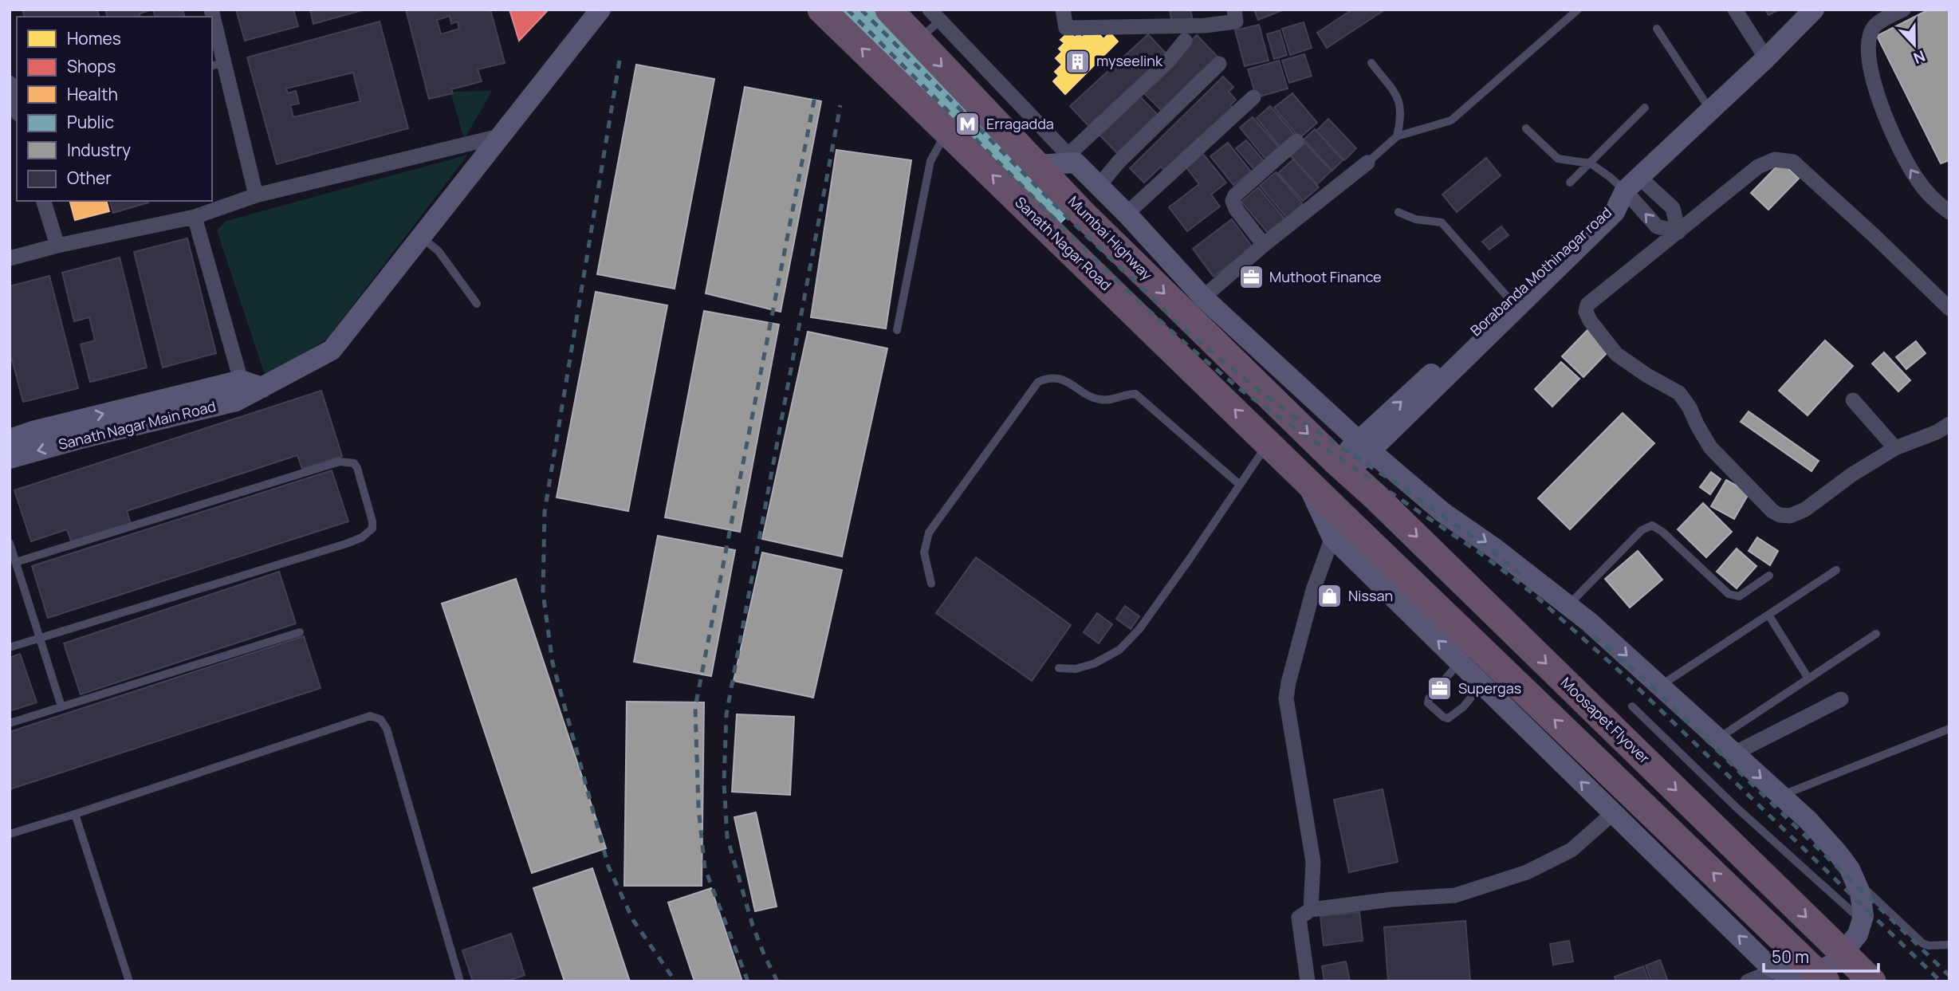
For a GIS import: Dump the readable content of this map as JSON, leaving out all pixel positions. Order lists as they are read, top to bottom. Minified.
{"streets":{"highway":["Mumbai Highway","Sanath Nagar Road","Moosapet Flyover"],"street":["Borabanda Mothinagar road","Sanath Nagar Main Road"]},"crossings":[["Mumbai Highway","Borabanda Mothinagar road"],["Mumbai Highway","Moosapet Flyover"],["Borabanda Mothinagar road","Moosapet Flyover"]],"one_way":["Mumbai Highway","Sanath Nagar Road"],"places":{"building":["myseelink"],"metro station":["Erragadda"],"office":["Muthoot Finance","Supergas"],"shop":["Nissan"]},"legend":["Homes","Shops","Health","Public","Industry","Other"],"scale_bar":"50 m","north":"bottom"}
